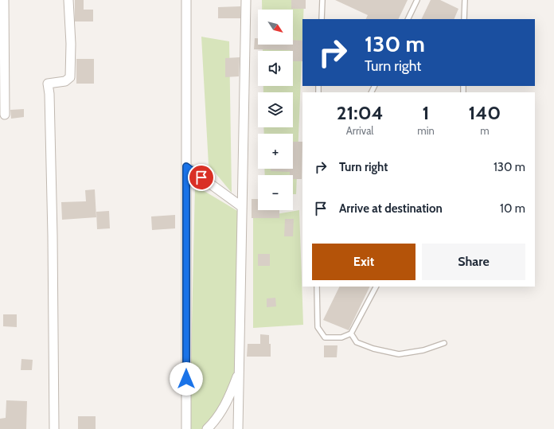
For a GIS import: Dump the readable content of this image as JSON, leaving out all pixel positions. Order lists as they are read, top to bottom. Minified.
{"north":"bottom right","page":{"map_buttons":["+","−"],"turn":["130 m","Turn right"],"eta":["21:04","Arrival","1","min","140","m"],"list":[{"name":"Turn right","value":"130 m"},{"name":"Arrive at destination","value":"10 m"}],"buttons":["Exit","Share"]}}
